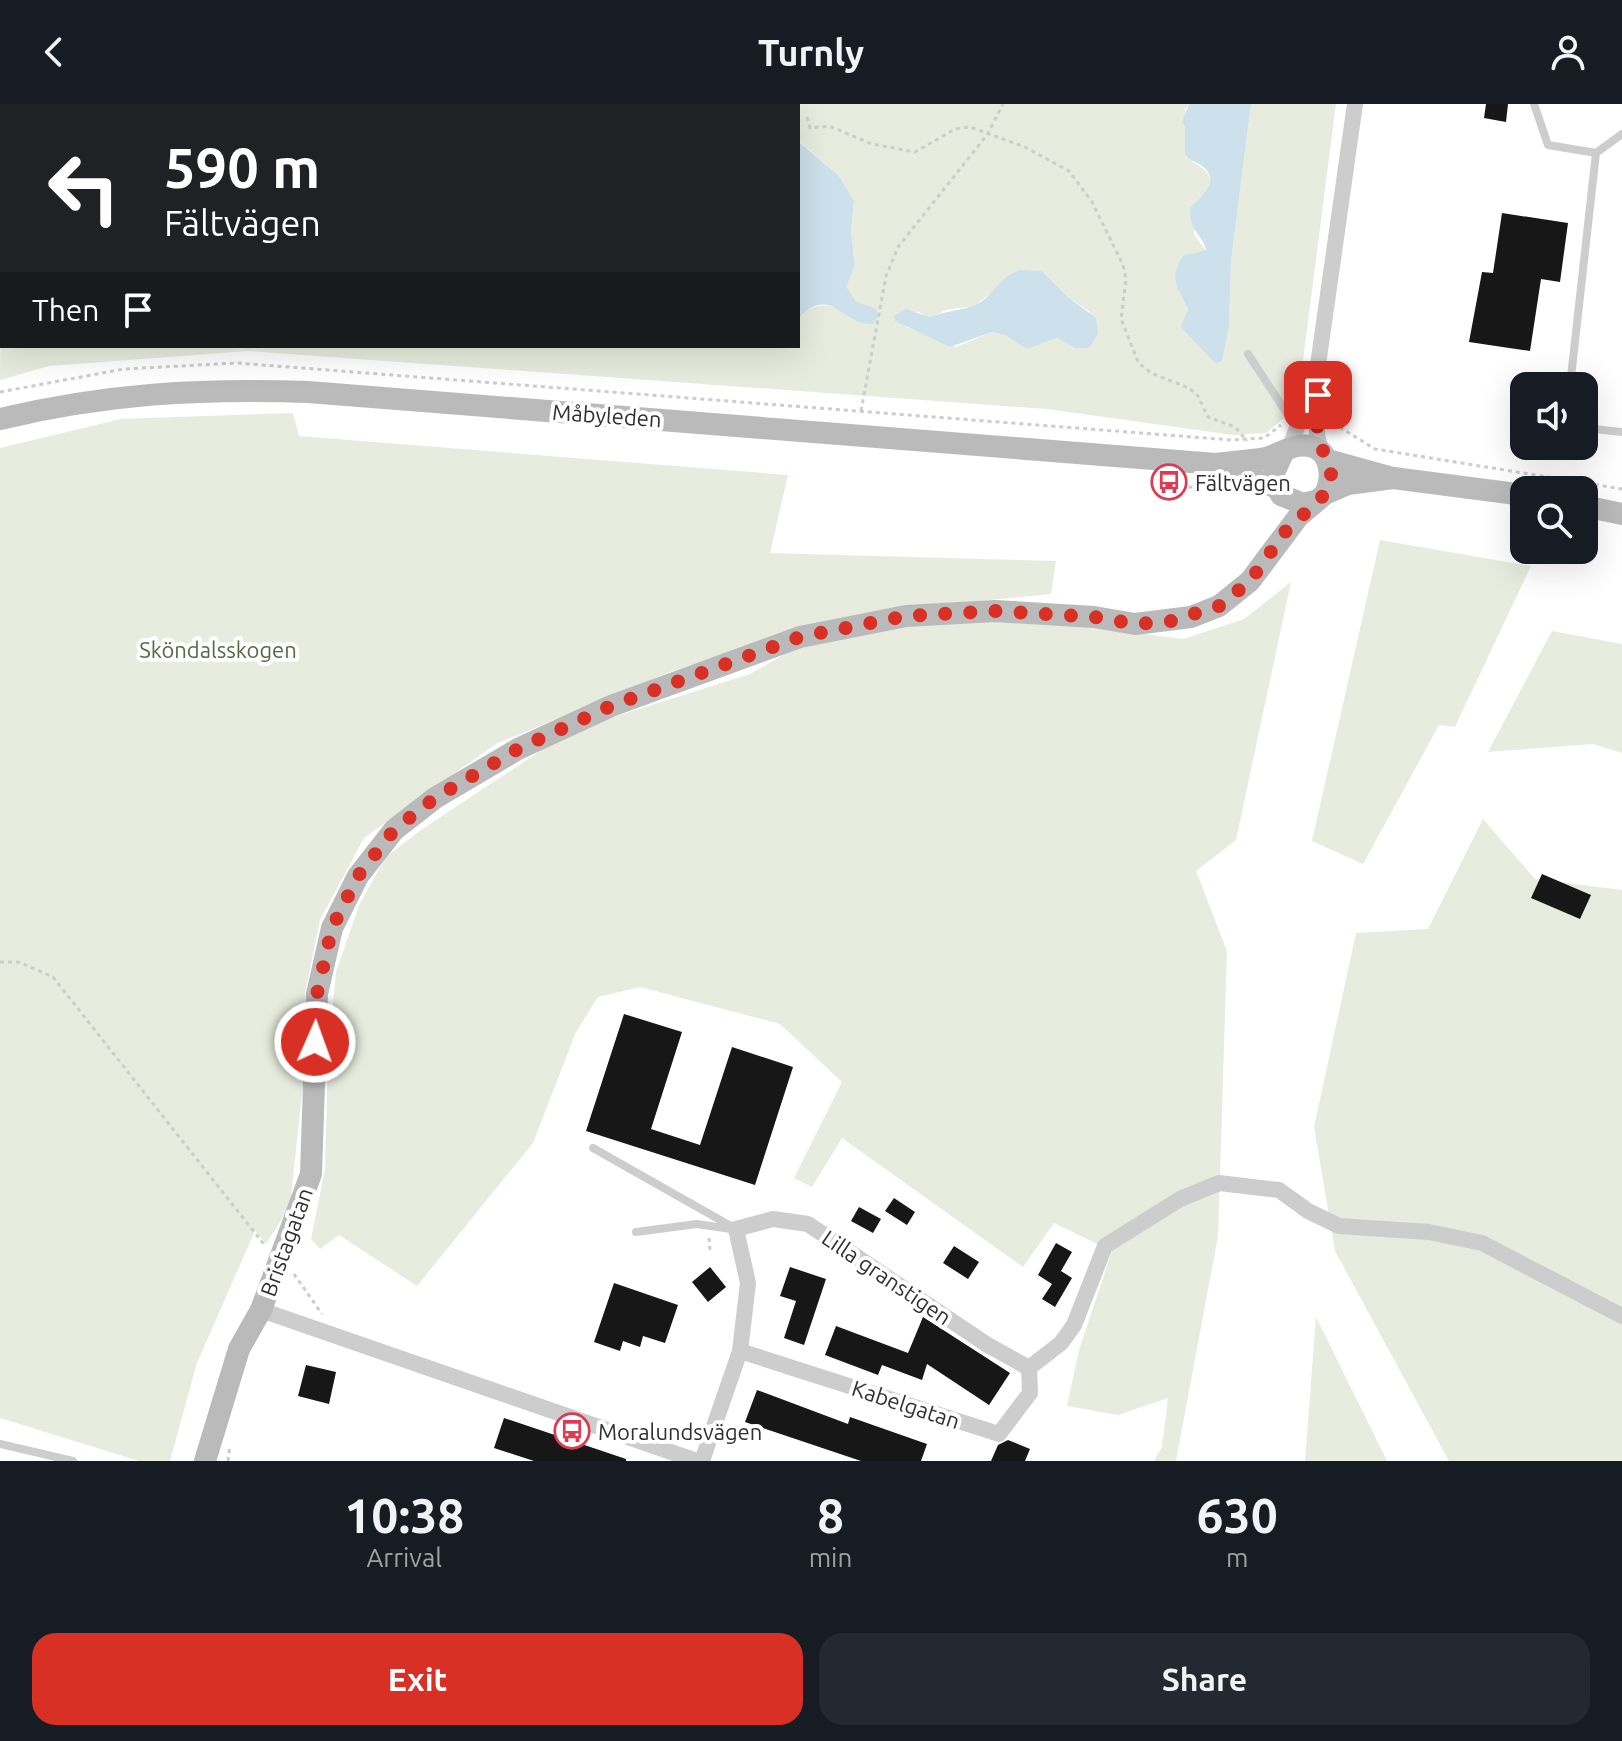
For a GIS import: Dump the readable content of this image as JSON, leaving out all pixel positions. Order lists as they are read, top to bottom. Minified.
{"streets":{"street":["Måbyleden","Bristagatan","Lilla granstigen","Kabelgatan"]},"crossings":[["Måbyleden","Bristagatan"],["Lilla granstigen","Kabelgatan"]],"parks":["Sköndalsskogen"],"places":{"bus stop":["Fältvägen","Moralundsvägen"]},"page":{"header":"Turnly","turn":["590 m","Fältvägen"],"then":"Then","eta":["10:38","Arrival","8","min","630","m"],"buttons":["Exit","Share"]}}
